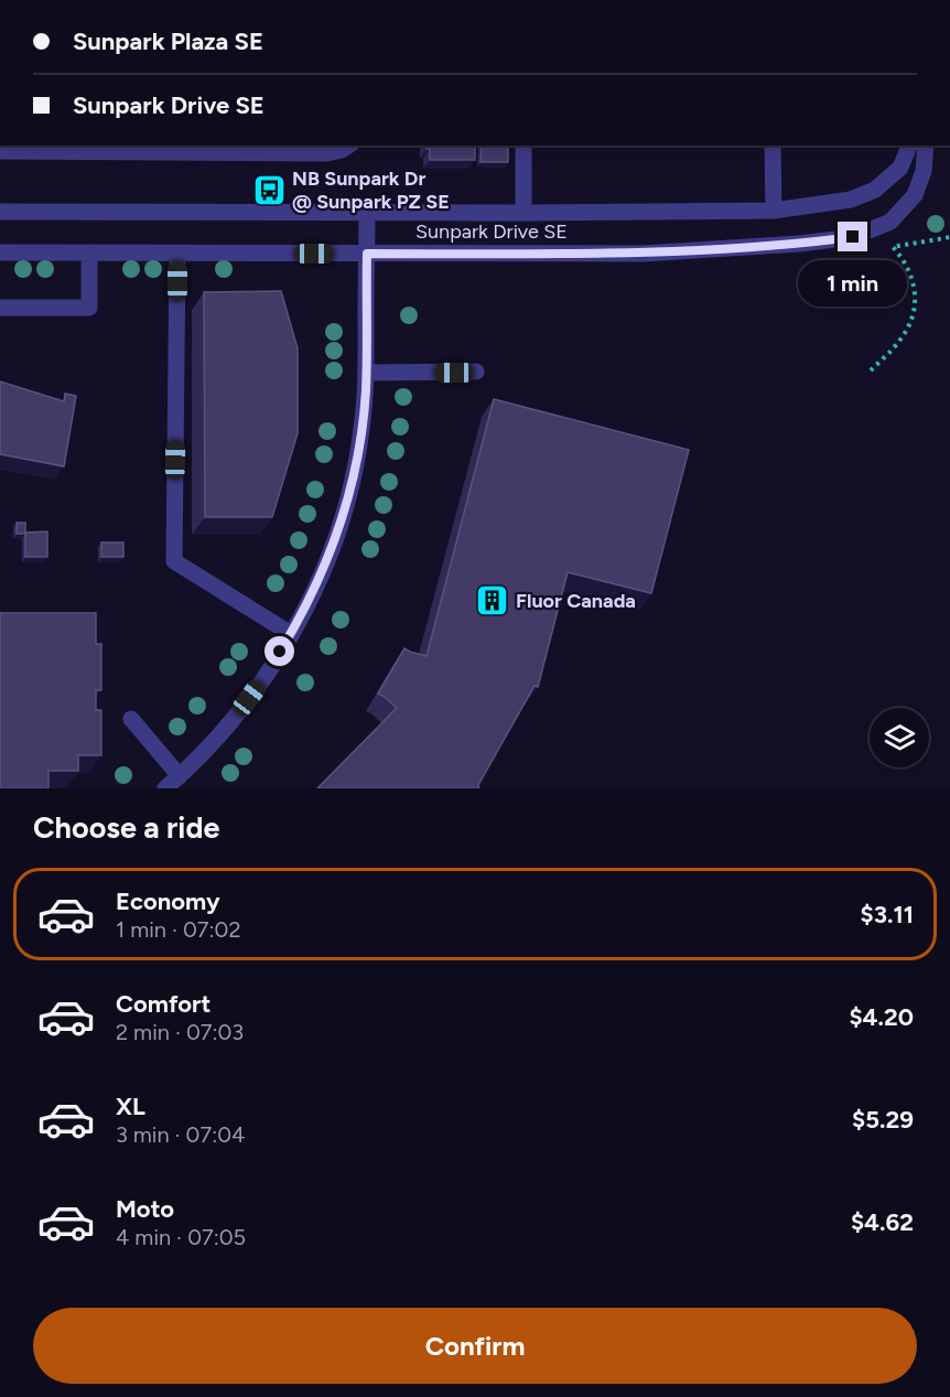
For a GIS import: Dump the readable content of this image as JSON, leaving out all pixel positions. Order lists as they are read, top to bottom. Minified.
{"streets":{"street":["Sunpark Drive SE"]},"places":{"bus stop":["NB Sunpark Dr @ Sunpark PZ SE"],"building":["Fluor Canada"]},"page":{"banner":["Sunpark Plaza SE","Sunpark Drive SE"],"bubble":"1 min","heading":"Choose a ride","list":[{"name":"Economy","note":"1 min · 07:02","value":"$3.11"},{"name":"Comfort","note":"2 min · 07:03","value":"$4.20"},{"name":"XL","note":"3 min · 07:04","value":"$5.29"},{"name":"Moto","note":"4 min · 07:05","value":"$4.62"}],"buttons":"Confirm"}}
